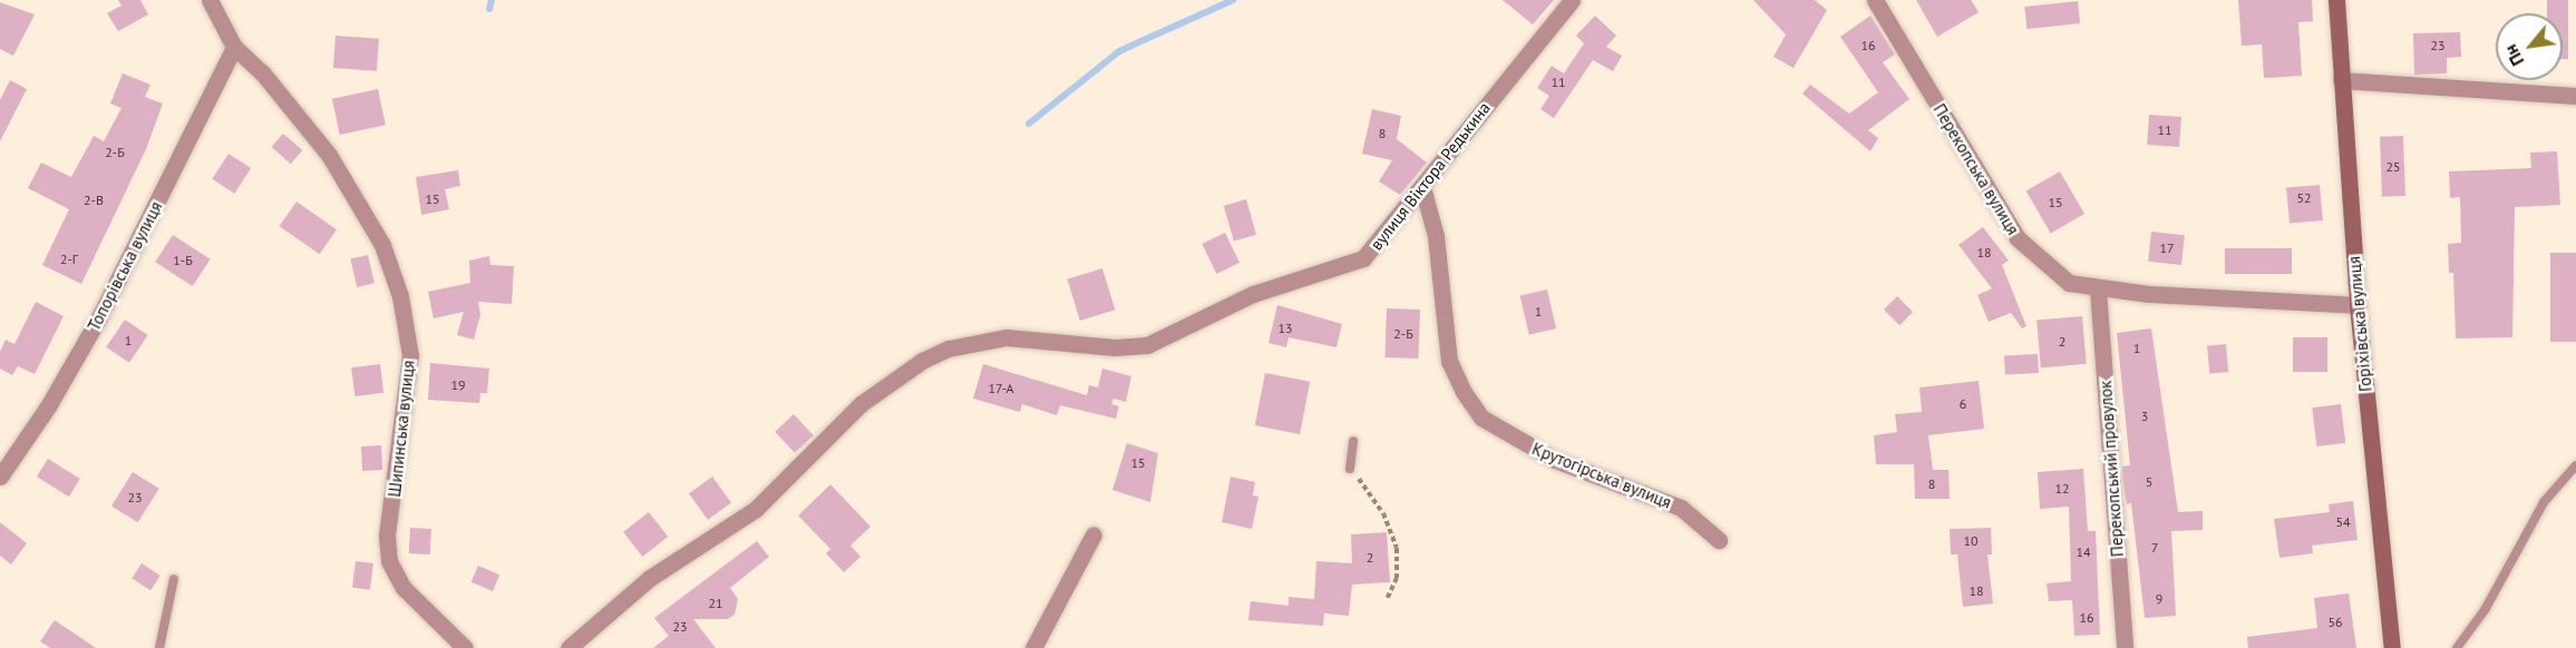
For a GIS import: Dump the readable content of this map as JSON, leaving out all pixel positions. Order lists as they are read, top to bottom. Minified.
{"streets":{"street":["Перекопська вулиця","вулиця Віктора Редькина","Топорівська вулиця","Горіхівська вулиця","Шипинська вулиця","Перекопський провулок","Крутогірська вулиця"]},"crossings":[["Перекопська вулиця","Горіхівська вулиця"],["Перекопська вулиця","Перекопський провулок"],["вулиця Віктора Редькина","Крутогірська вулиця"],["Топорівська вулиця","Шипинська вулиця"]],"house_numbers":["16","23","11","11","8","2-Б","25","52","15","2-В","15","17","18","2-Г","1-Б","1","13","2-Б","1","2","1","19","17-А","6","3","15","5","8","12","23","54","10","7","14","2","18","9","21","16","56","23"],"north":"bottom left"}
